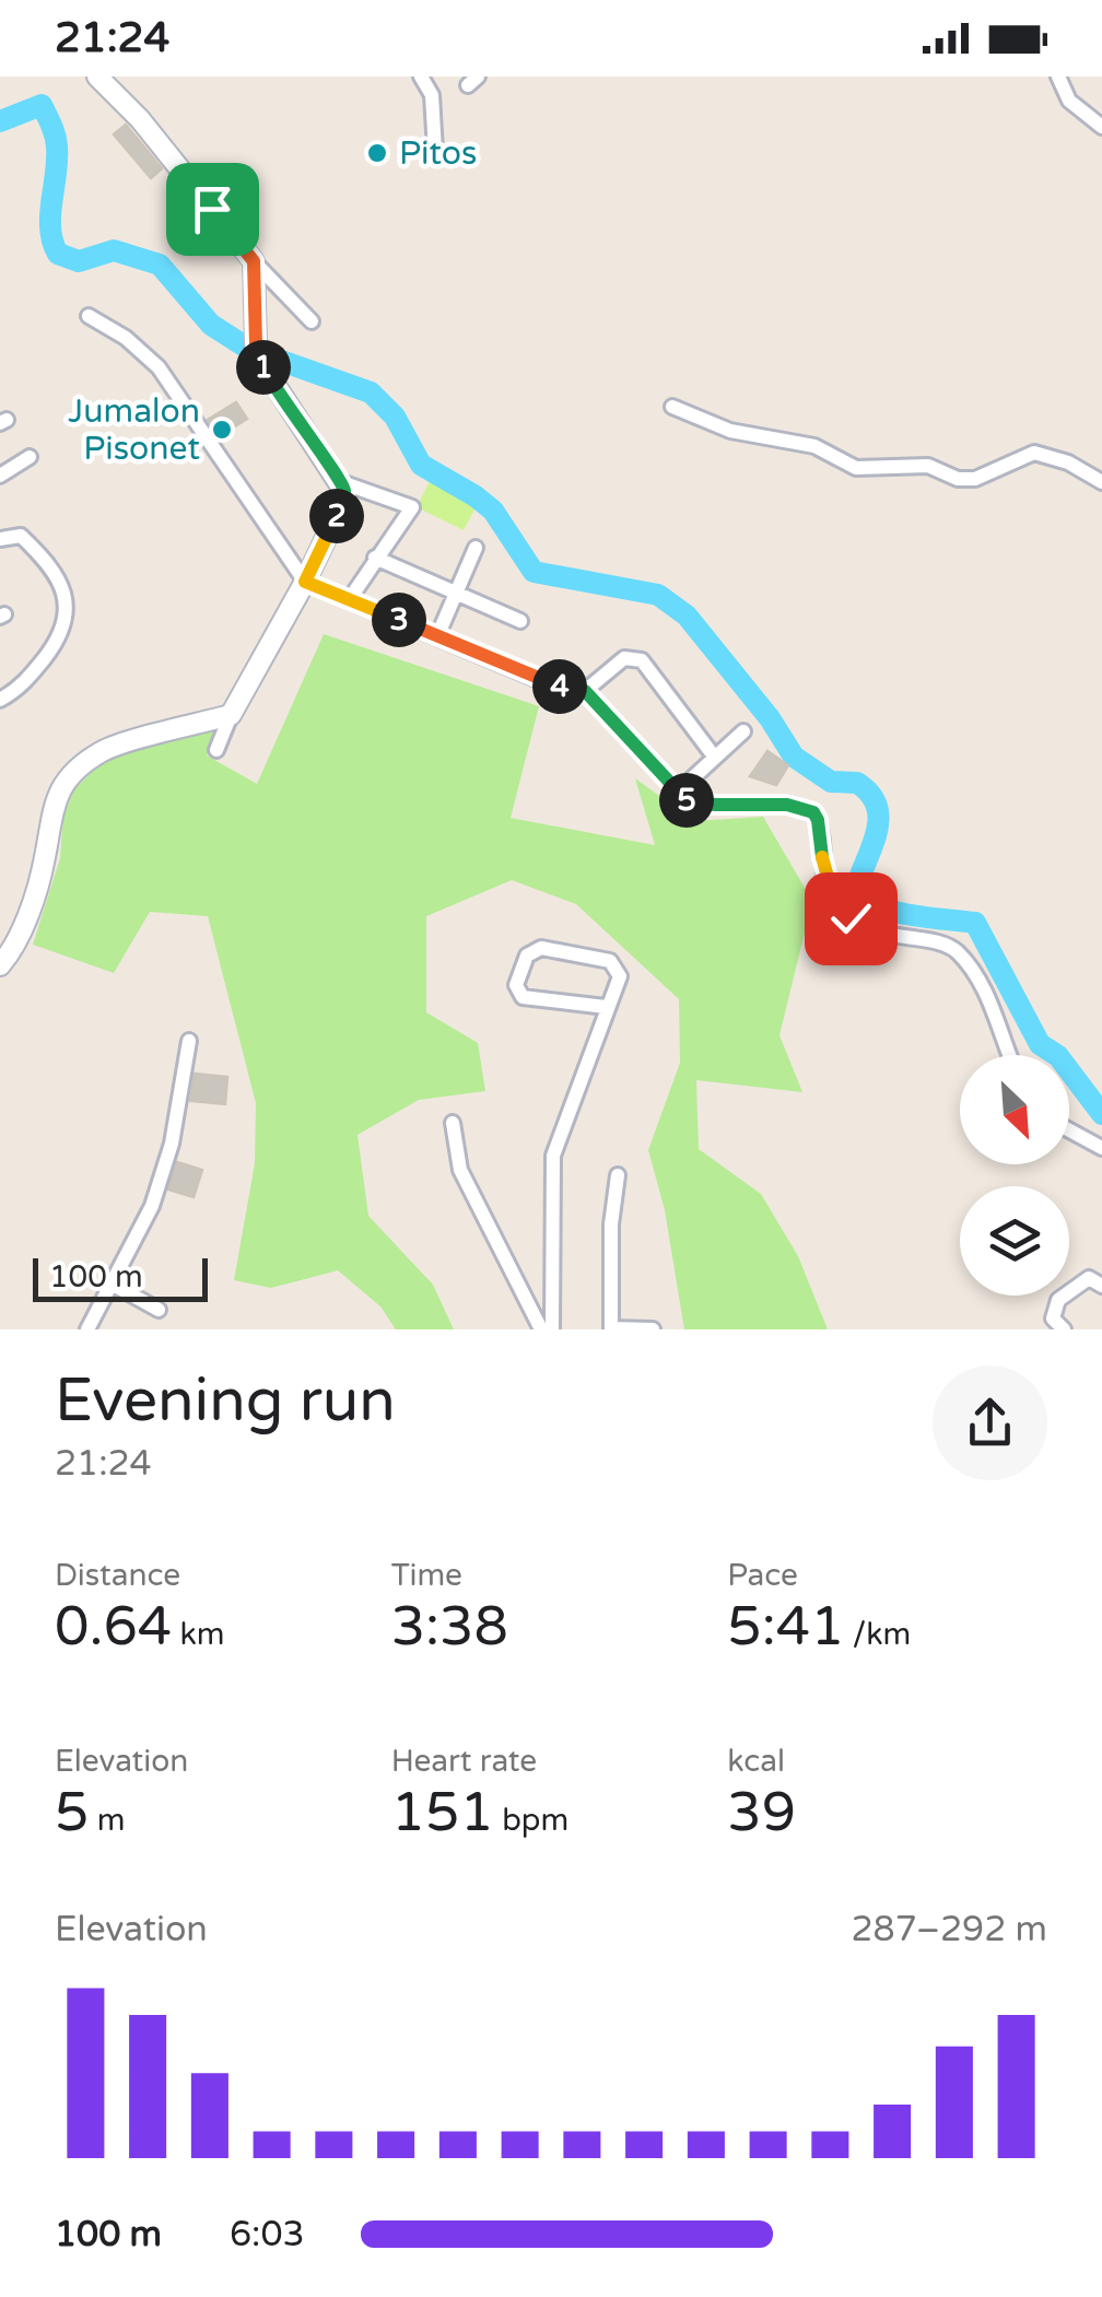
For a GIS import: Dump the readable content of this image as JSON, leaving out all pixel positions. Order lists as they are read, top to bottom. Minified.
{"places":["Pitos","Jumalon Pisonet"],"scale_bar":"100 m","north":"bottom right","page":{"status":"21:24","pins":["1","2","3","4","5"],"scale":"100 m","heading":["Evening run","21:24"],"stats":[["Distance","0.64 km"],["Time","3:38"],["Pace","5:41 /km"],["Elevation","5 m"],["Heart rate","151 bpm"],["kcal","39"]],"chart":["Elevation","287–292 m"],"list":[{"name":"100 m","note":"6:03"}]}}
